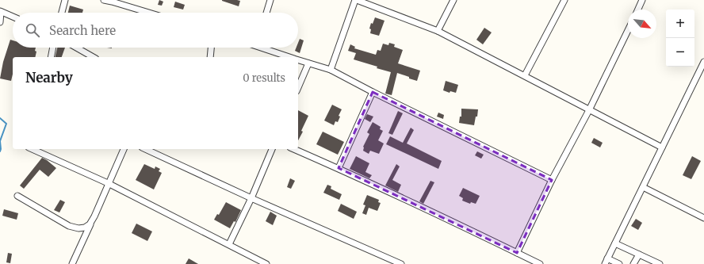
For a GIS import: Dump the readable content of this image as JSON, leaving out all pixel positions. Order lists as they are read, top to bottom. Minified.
{"north":"bottom right","page":{"map_buttons":["+","−"],"search":"Search here","heading":["Nearby","0 results"]}}
